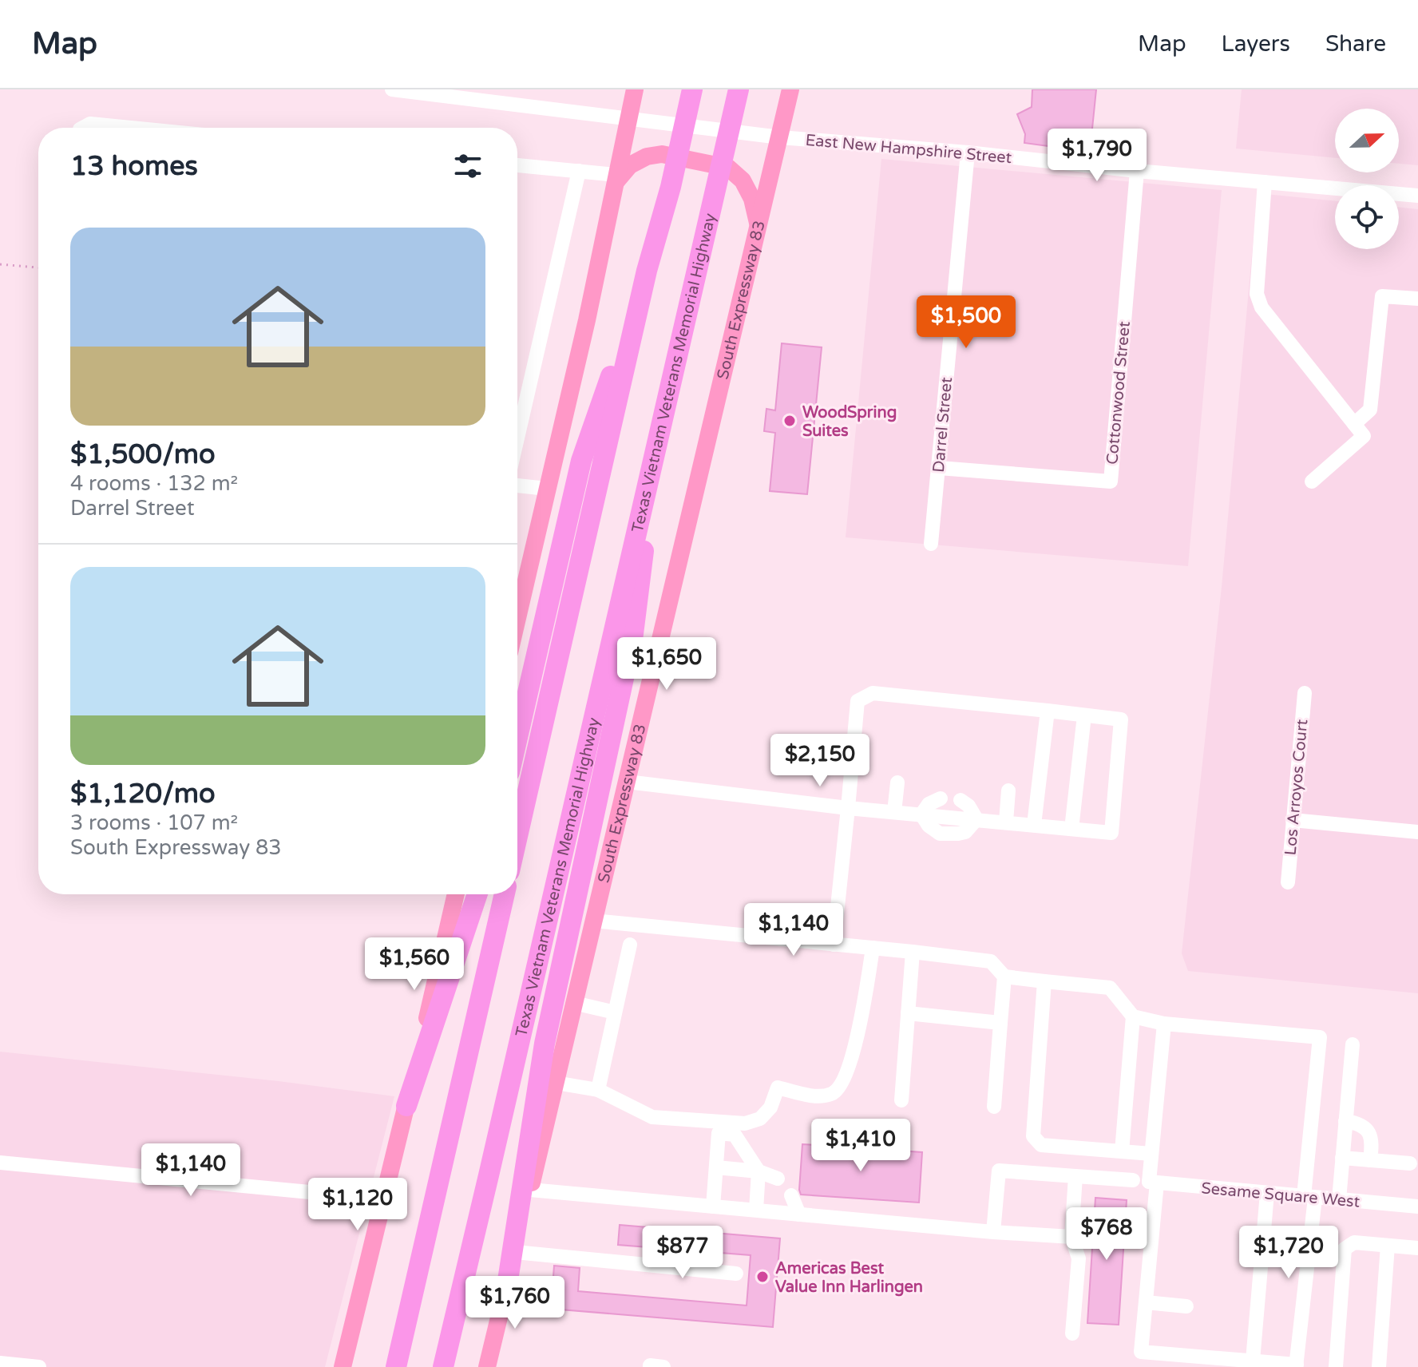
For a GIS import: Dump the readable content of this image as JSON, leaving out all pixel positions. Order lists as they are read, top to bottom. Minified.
{"streets":{"highway":["Texas Vietnam Veterans Memorial Highway"],"main road":["South Expressway 83"],"street":["East New Hampshire Street","Cottonwood Street","Darrel Street","Los Arroyos Court","Sesame Square West"]},"crossings":[["East New Hampshire Street","South Expressway 83"],["East New Hampshire Street","Cottonwood Street"],["East New Hampshire Street","Darrel Street"],["Cottonwood Street","Darrel Street"]],"places":["WoodSpring Suites","Americas Best Value Inn Harlingen"],"north":"right","page":{"header":"Map","nav":["Map","Layers","Share"],"heading":"13 homes","price":["$1,790","$1,500","$1,650","$2,150","$1,140","$1,560","$1,410","$1,140","$1,120","$768","$877","$1,720","$1,760"],"list":[{"name":"$1,500/mo","note":"4 rooms · 132 m² · Darrel Street"},{"name":"$1,120/mo","note":"3 rooms · 107 m² · South Expressway 83"}]}}
